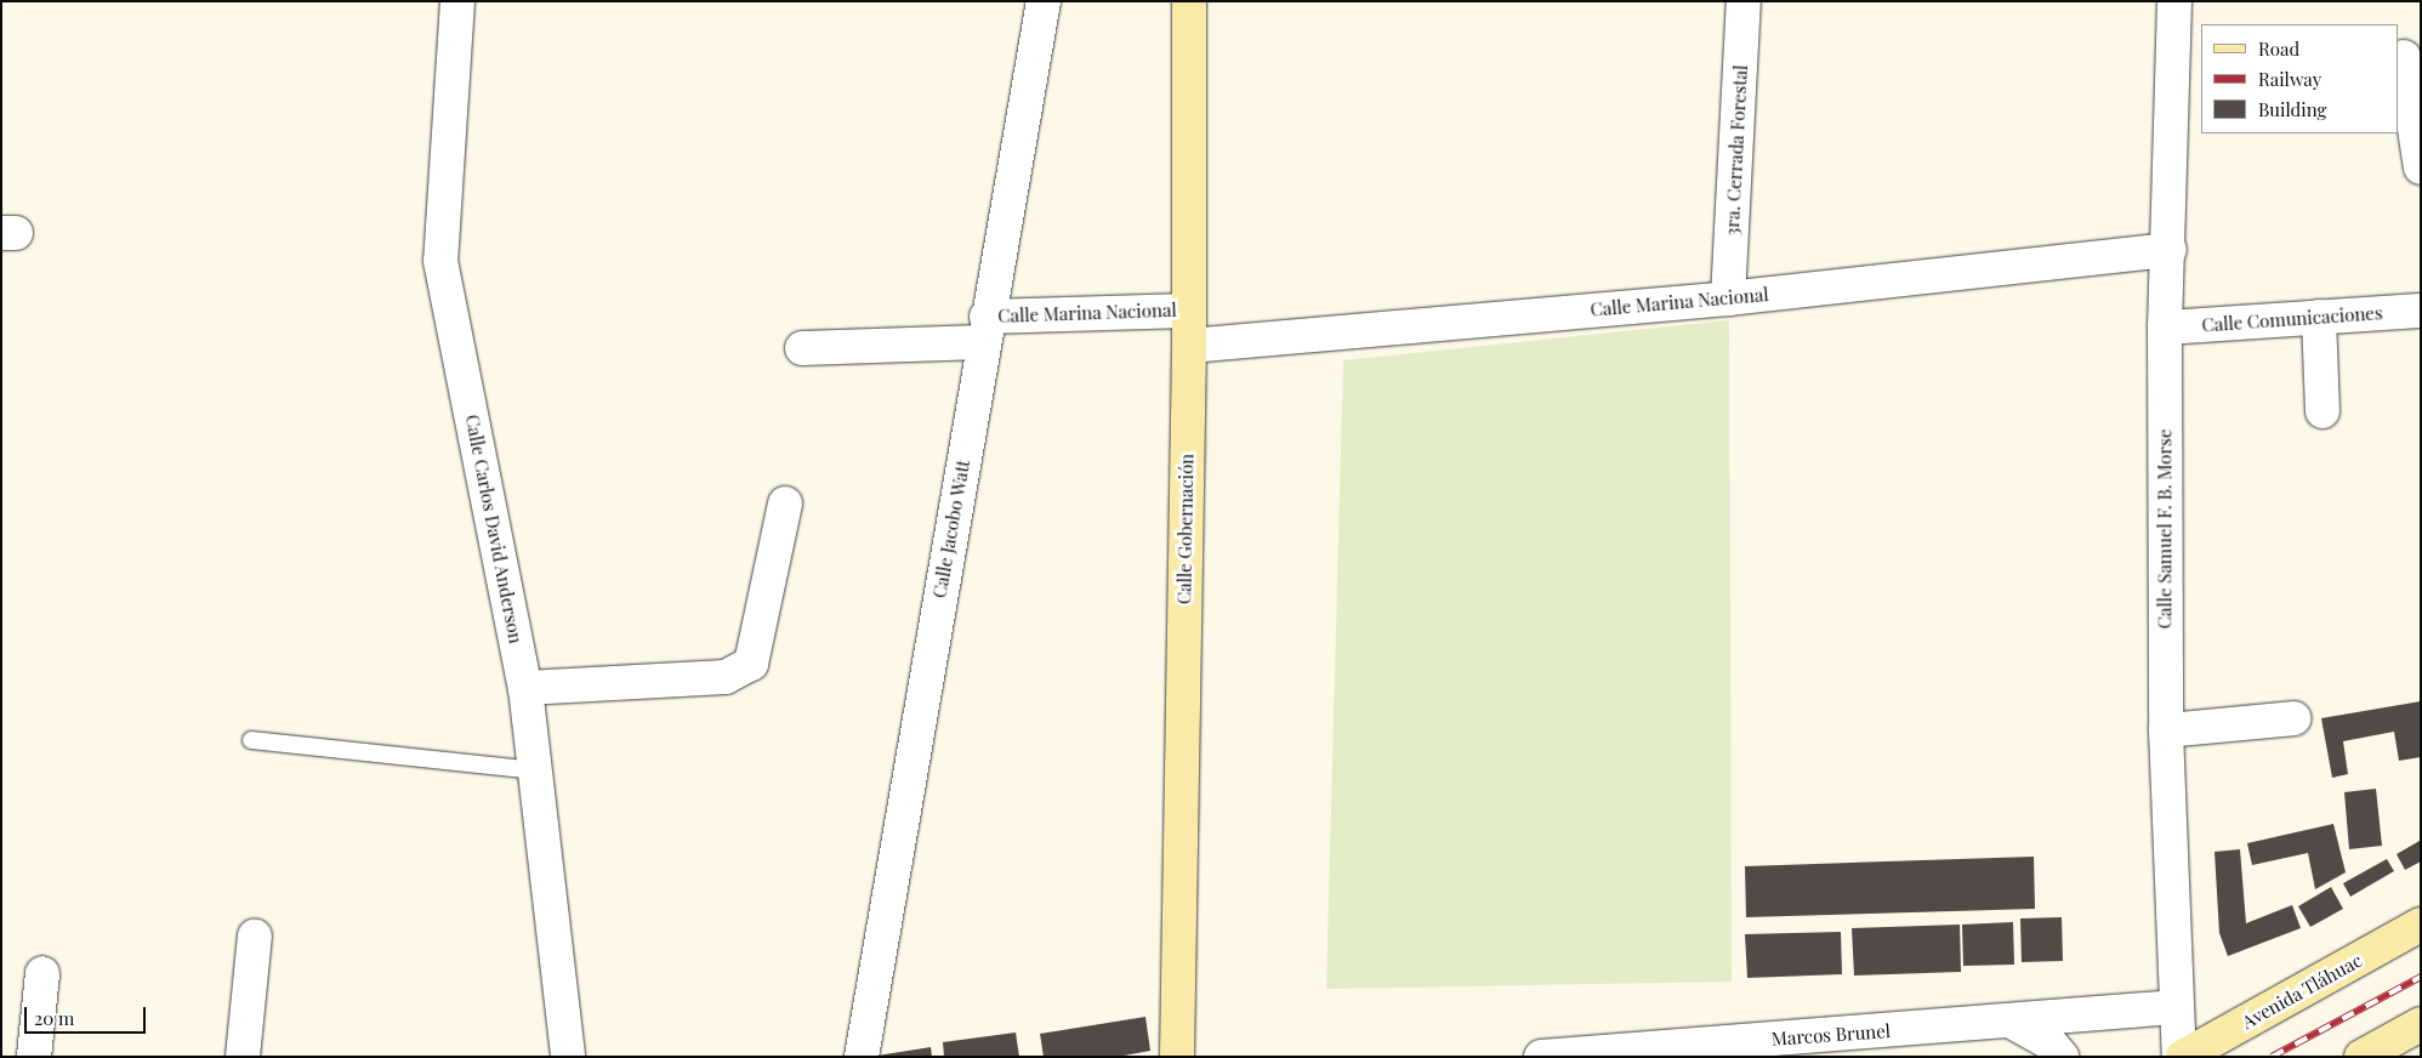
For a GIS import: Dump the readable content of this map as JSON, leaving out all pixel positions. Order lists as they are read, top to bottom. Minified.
{"streets":{"street":["3ra. Cerrada Forestal","Calle Marina Nacional","Calle Comunicaciones","Calle Carlos David Anderson","Calle Jacobo Watt","Calle Gobernación","Calle Samuel F. B. Morse","Avenida Tláhuac","Marcos Brunel"]},"crossings":[["3ra. Cerrada Forestal","Calle Marina Nacional"],["Calle Marina Nacional","Calle Jacobo Watt"],["Calle Marina Nacional","Calle Gobernación"],["Calle Marina Nacional","Calle Samuel F. B. Morse"],["Calle Comunicaciones","Calle Samuel F. B. Morse"],["Calle Samuel F. B. Morse","Avenida Tláhuac"],["Calle Samuel F. B. Morse","Marcos Brunel"]],"legend":["Road","Railway","Building"],"scale_bar":"20 m"}
